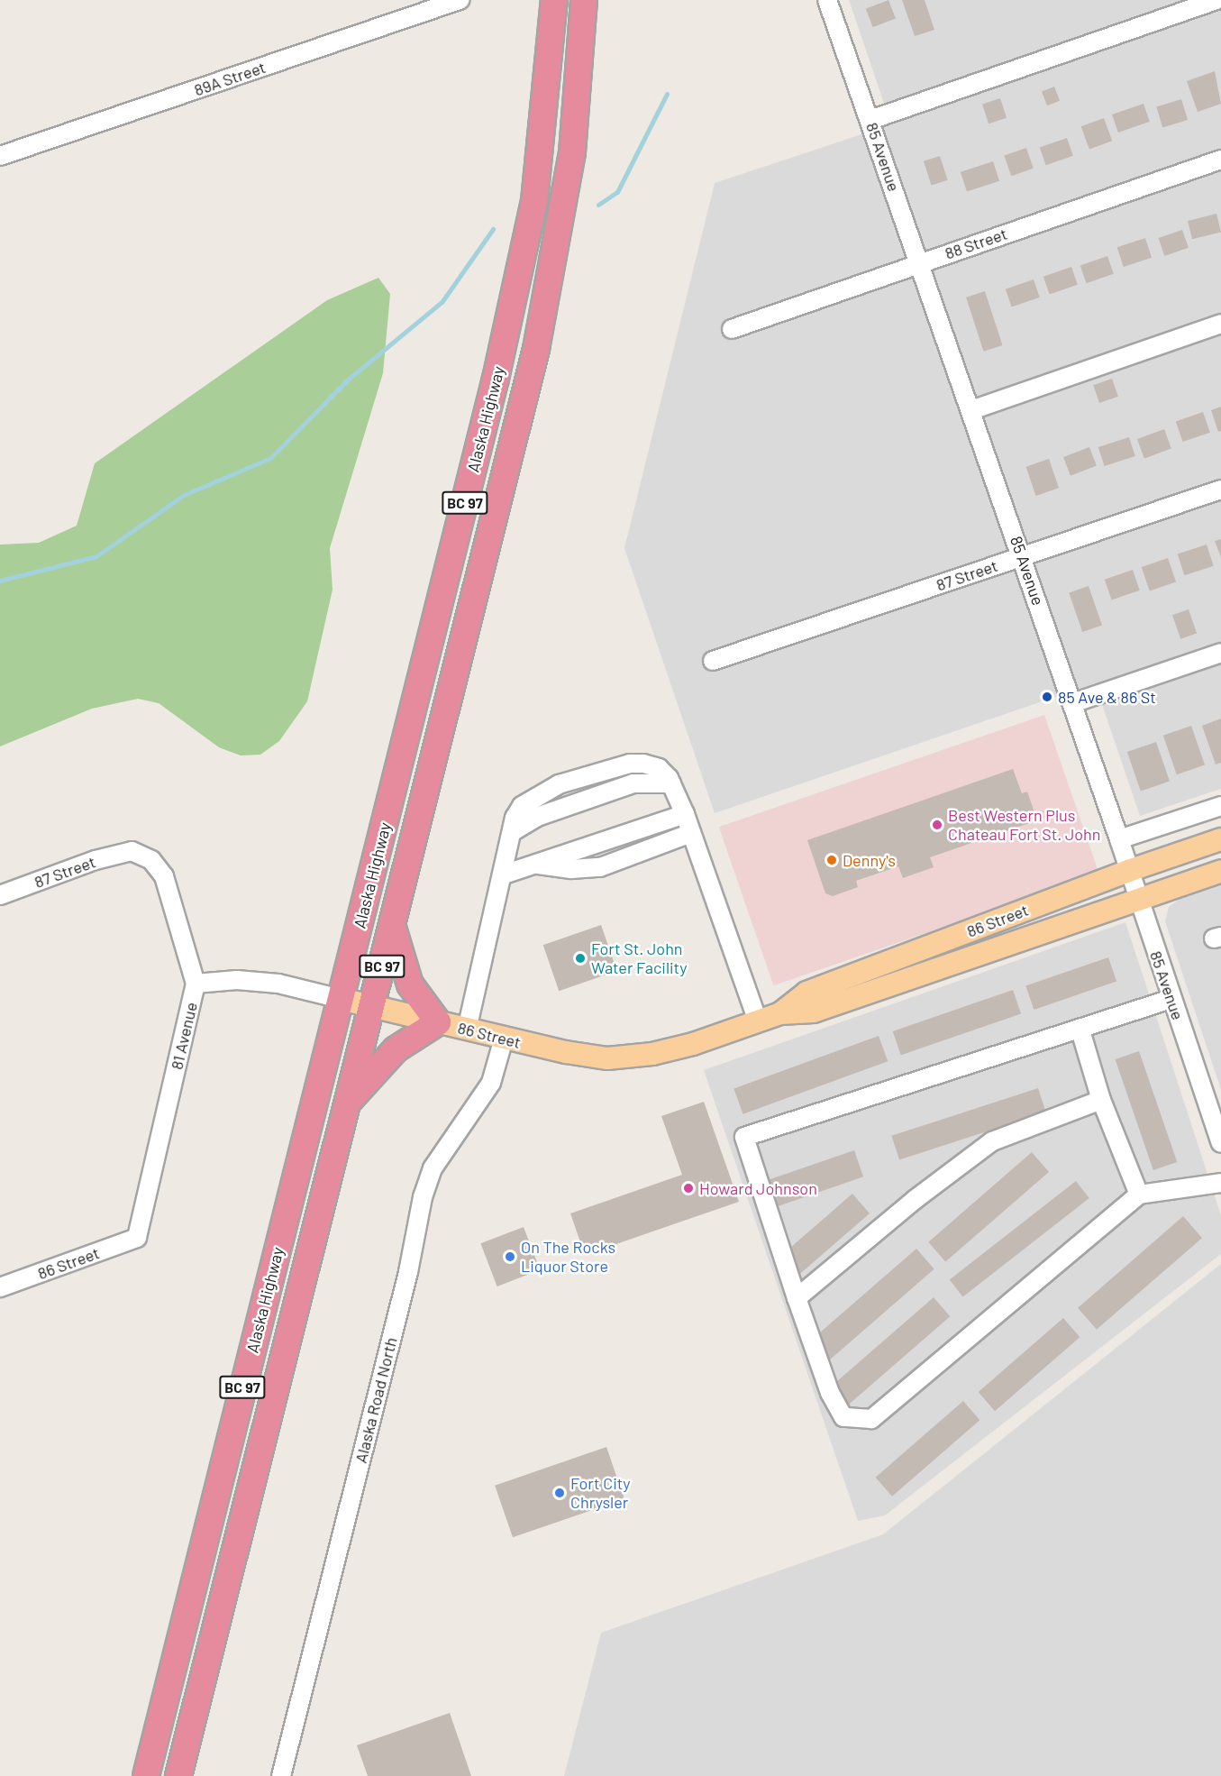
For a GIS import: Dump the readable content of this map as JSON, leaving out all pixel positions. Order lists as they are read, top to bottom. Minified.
{"streets":{"highway":["Alaska Highway","BC 97"],"main road":["86 Street"],"street":["89A Street","85 Avenue","88 Street","87 Street","81 Avenue","Alaska Road North"]},"crossings":[["85 Avenue","88 Street"],["85 Avenue","87 Street"],["85 Avenue","86 Street"],["Alaska Highway","86 Street"],["87 Street","81 Avenue"],["86 Street","81 Avenue"],["86 Street","Alaska Road North"]],"places":["85 Ave & 86 St","Best Western Plus Chateau Fort St. John","Denny's","Fort St. John Water Facility","Howard Johnson","On The Rocks Liquor Store","Fort City Chrysler"]}
